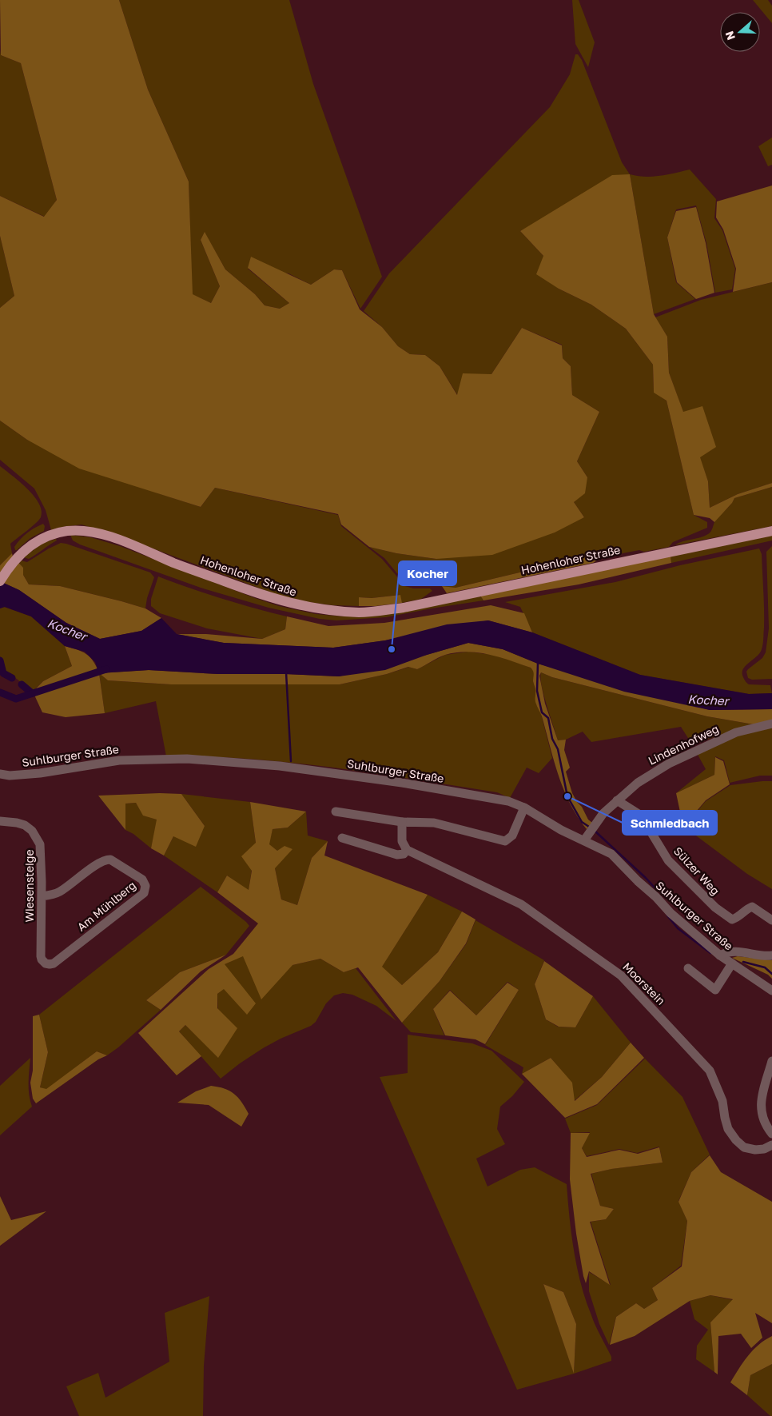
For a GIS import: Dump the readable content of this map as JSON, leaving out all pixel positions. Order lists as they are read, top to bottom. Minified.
{"streets":{"main road":["Hohenloher Straße"],"street":["Lindenhofweg","Suhlburger Straße","Sülzer Weg","Wiesensteige","Am Mühlberg","Moorstein"]},"crossings":[["Lindenhofweg","Suhlburger Straße"],["Lindenhofweg","Sülzer Weg"],["Wiesensteige","Am Mühlberg"]],"water":["Kocher"],"places":["Kocher","Schmiedbach"],"north":"left"}
